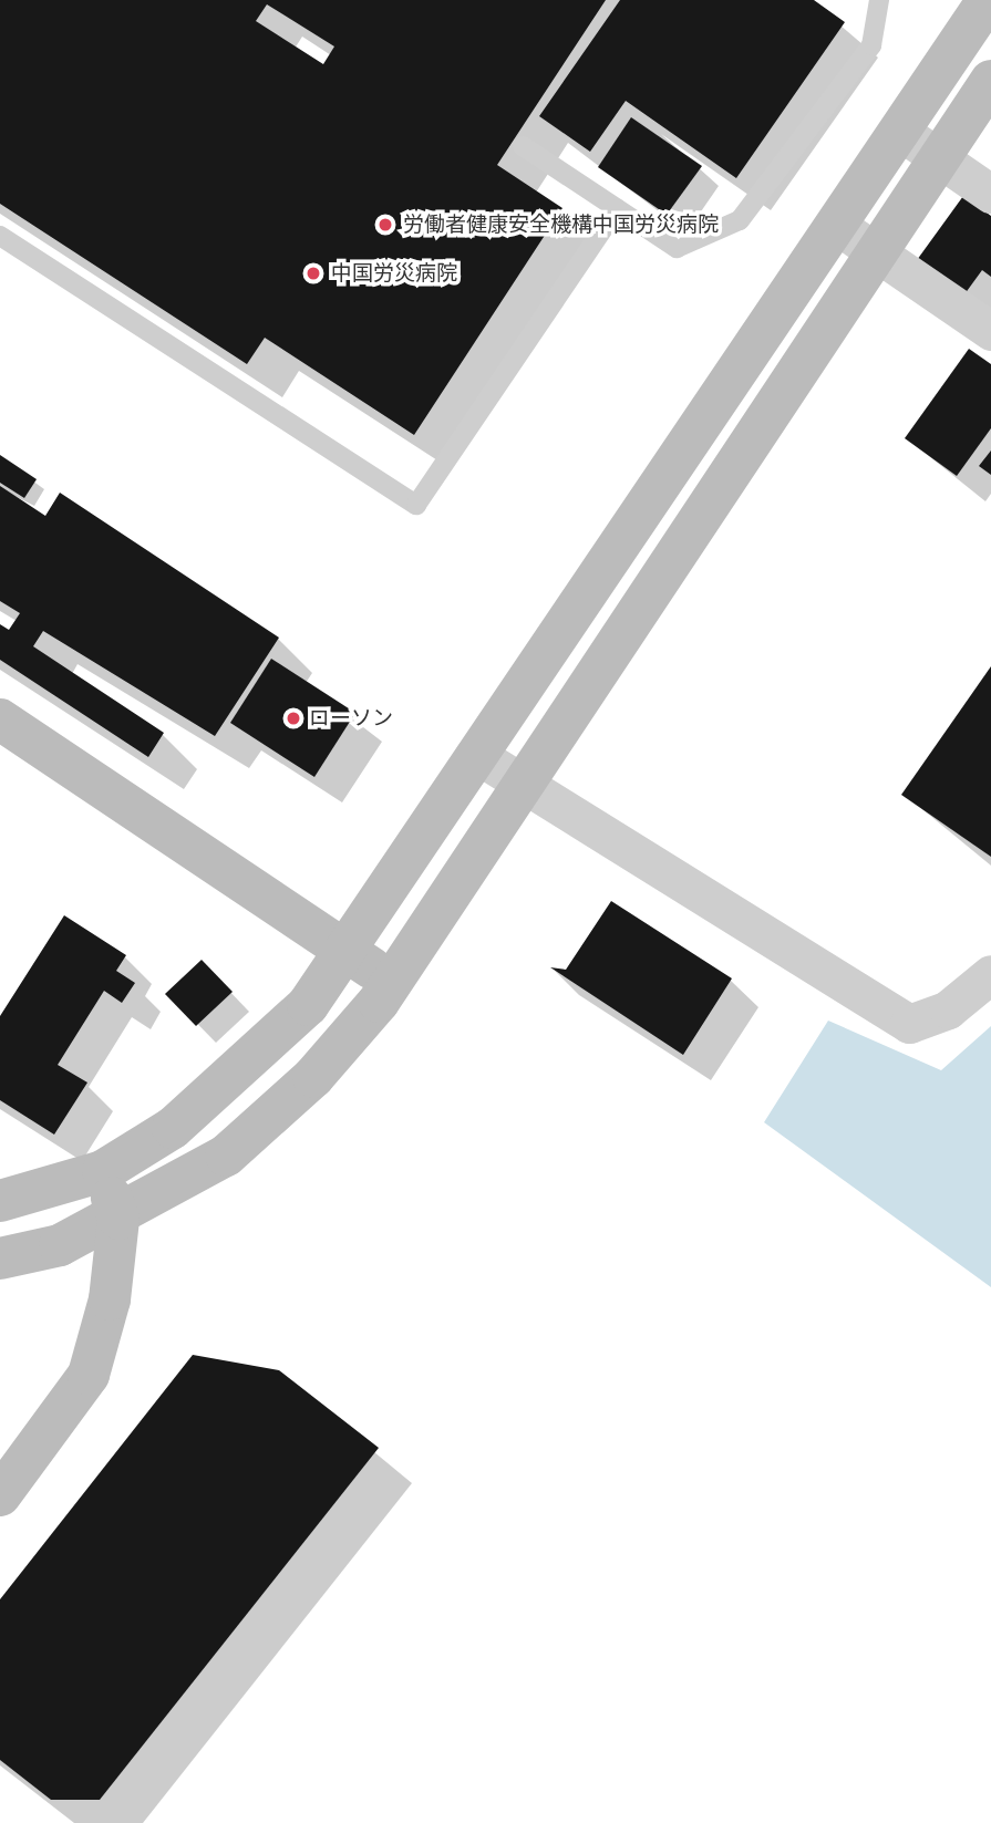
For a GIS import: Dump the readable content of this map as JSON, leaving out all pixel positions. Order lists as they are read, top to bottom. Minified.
{"places":["労働者健康安全機構中国労災病院","中国労災病院","ローソン"]}
